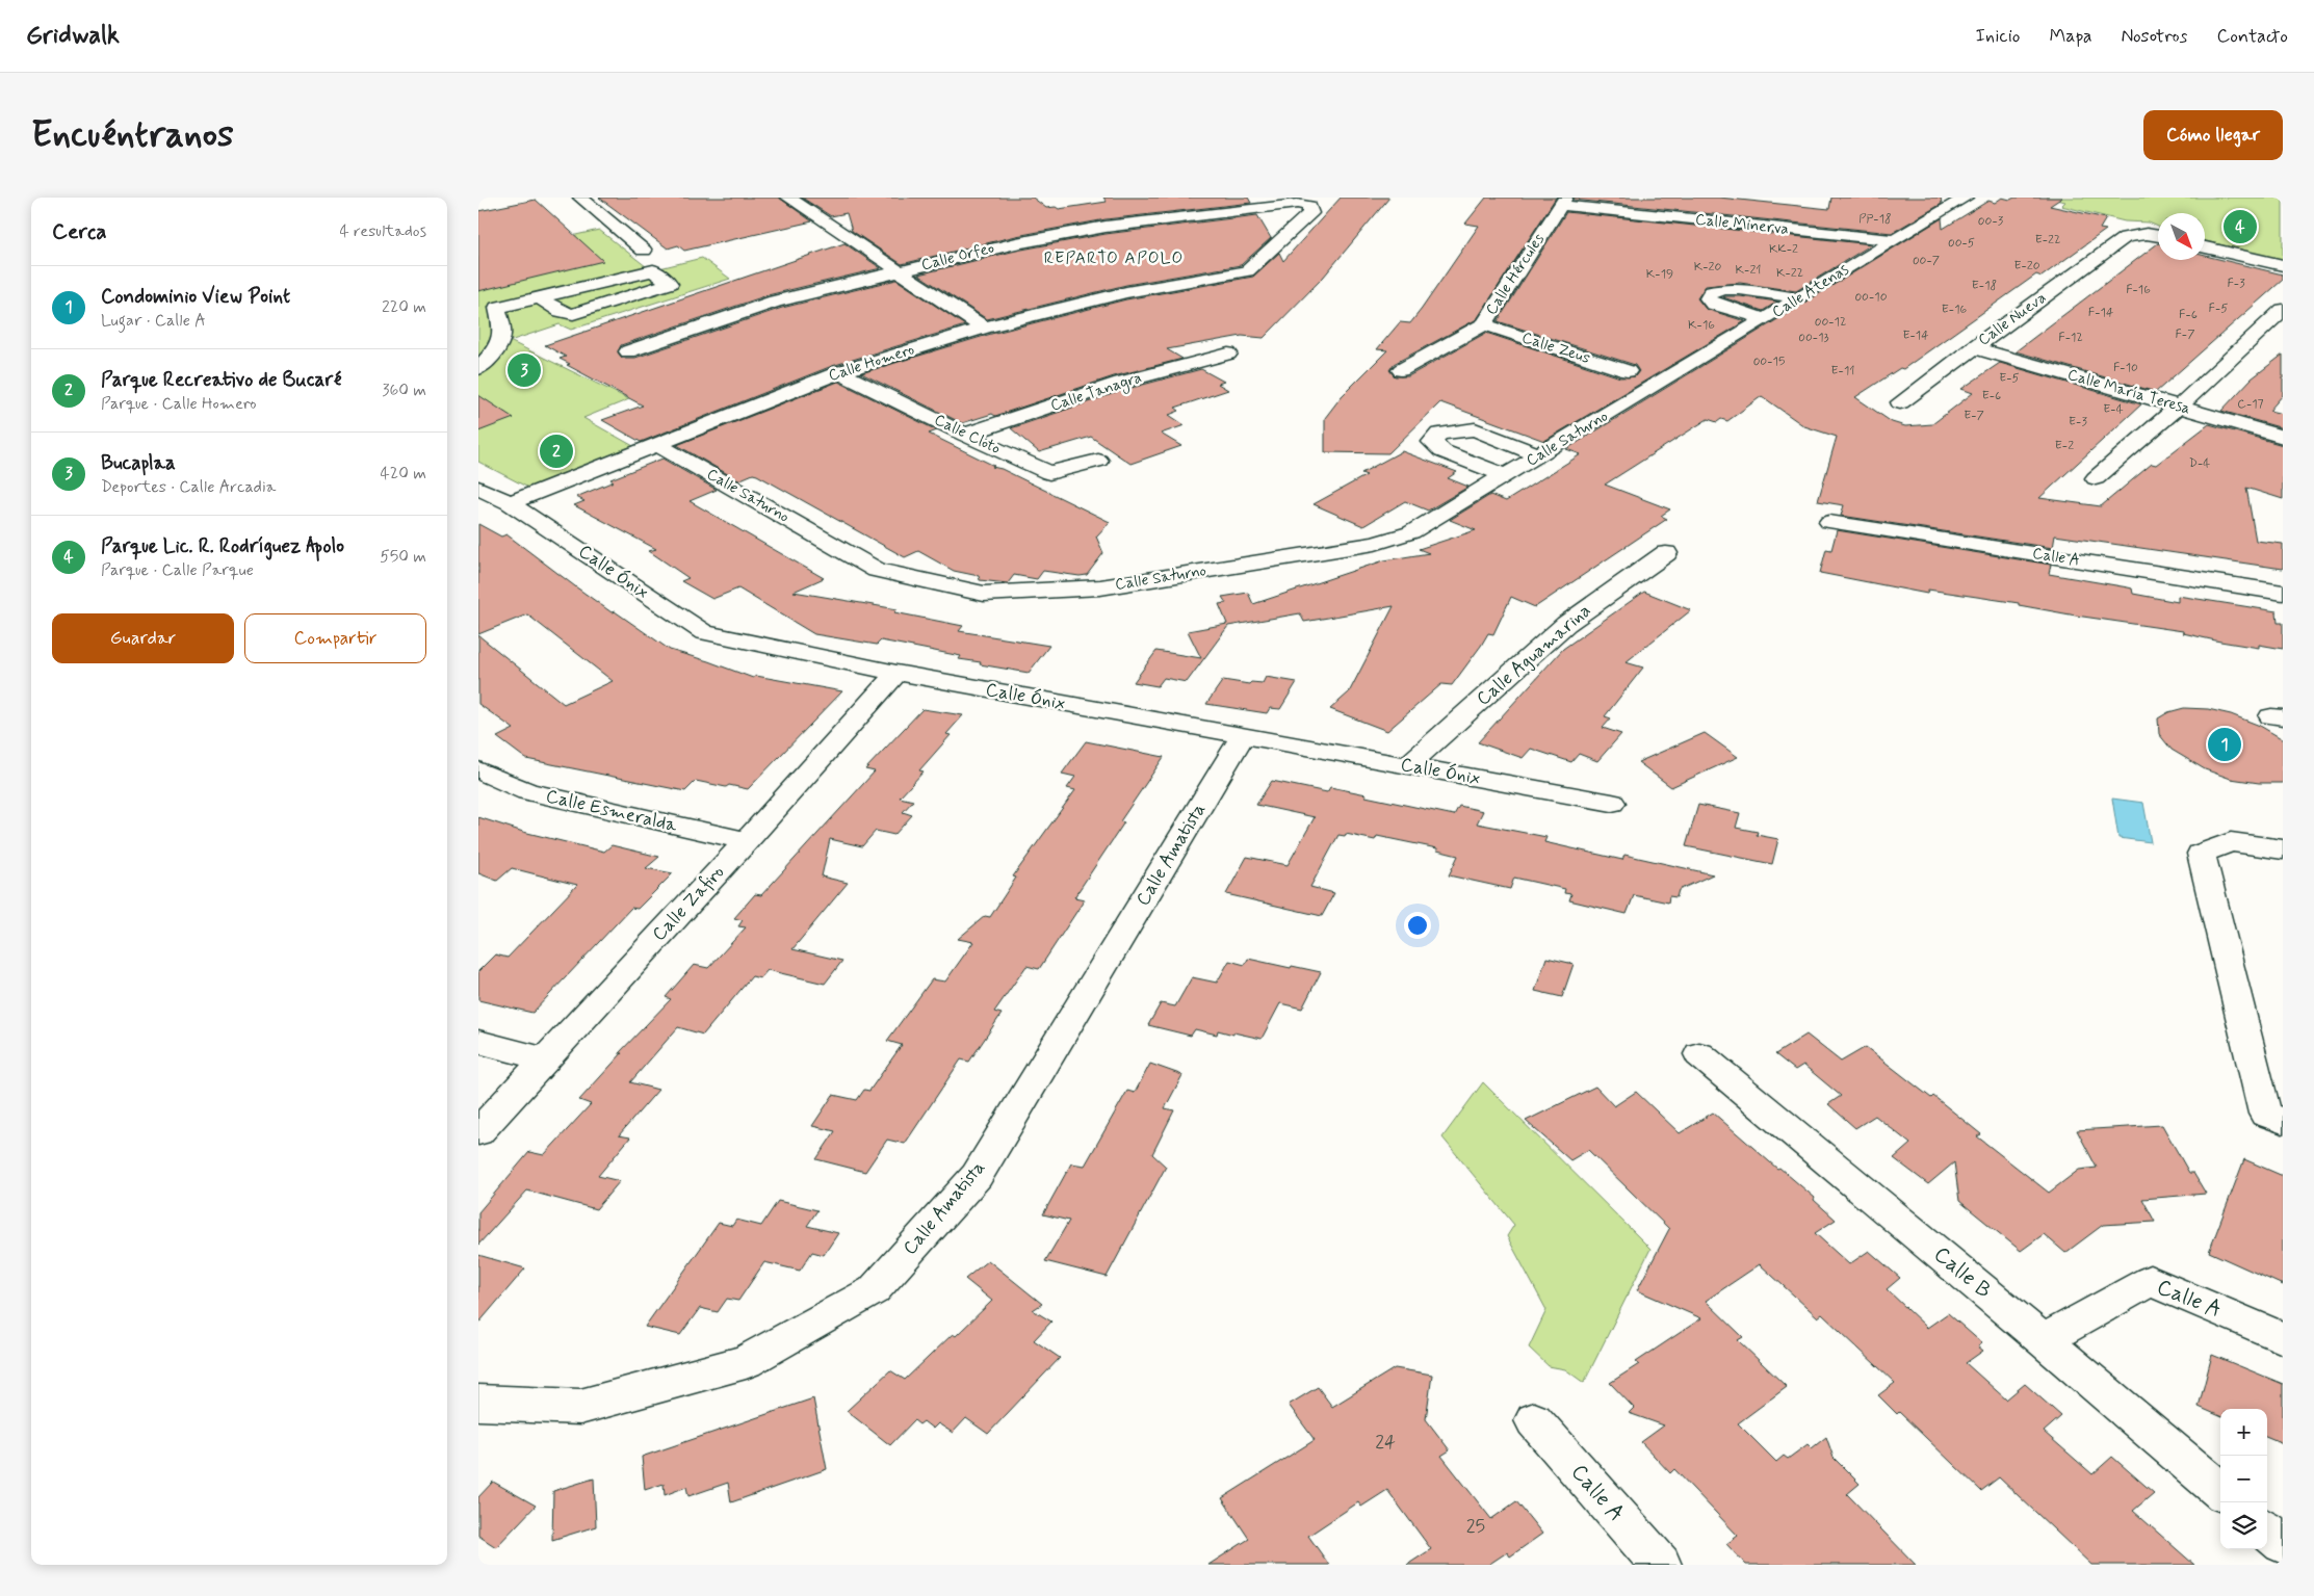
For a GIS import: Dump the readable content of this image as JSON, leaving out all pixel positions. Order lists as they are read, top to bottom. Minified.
{"streets":{"street":["Calle Minerva","Calle Orfeo","Calle Hércules","Calle Atenas","Calle Nueva","Calle Zeus","Calle Homero","Calle Tanagra","Calle María Teresa","Calle Cloto","Calle Saturno","Calle A","Calle Ónix","Calle Aguamarina","Calle Esmeralda","Calle Amatista","Calle Zafiro","Calle B"]},"crossings":[["Calle Minerva","Calle Hércules"],["Calle Minerva","Calle Atenas"],["Calle Orfeo","Calle Homero"],["Calle Hércules","Calle Zeus"],["Calle Atenas","Calle Saturno"],["Calle Nueva","Calle María Teresa"],["Calle Homero","Calle Cloto"],["Calle Homero","Calle Saturno"],["Calle Homero","Calle Ónix"],["Calle Tanagra","Calle Cloto"],["Calle A","Calle B"],["Calle Ónix","Calle Aguamarina"],["Calle Ónix","Calle Amatista"],["Calle Ónix","Calle Zafiro"],["Calle Esmeralda","Calle Zafiro"]],"districts":["REPARTO APOLO"],"house_numbers":["PP-18","00-3","E-22","00-5","KK-2","00-7","E-20","K-20","K-21","K-22","K-19","F-3","E-18","F-16","00-10","F-5","E-16","F-14","F-6","00-12","K-16","F-7","E-14","00-13","F-12","00-15","F-10","E-11","E-5","E-6","C-17","E-4","E-7","E-3","E-2","D-4","24","25"],"north":"bottom right","page":{"header":"Gridwalk","nav":["Inicio","Mapa","Nosotros","Contacto"],"buttons":["Cómo llegar",["Guardar","Compartir"]],"title":"Encuéntranos","heading":["Cerca","4 resultados"],"pins":["4","3","2","1"],"list":[{"mark":"1","name":"Condominio View Point","note":"Lugar · Calle A","value":"220 m"},{"mark":"2","name":"Parque Recreativo de Bucaré","note":"Parque · Calle Homero","value":"360 m"},{"mark":"3","name":"Bucaplaa","note":"Deportes · Calle Arcadia","value":"420 m"},{"mark":"4","name":"Parque Lic. R. Rodríguez Apolo","note":"Parque · Calle Parque","value":"550 m"}],"map_buttons":["+","−"]}}
